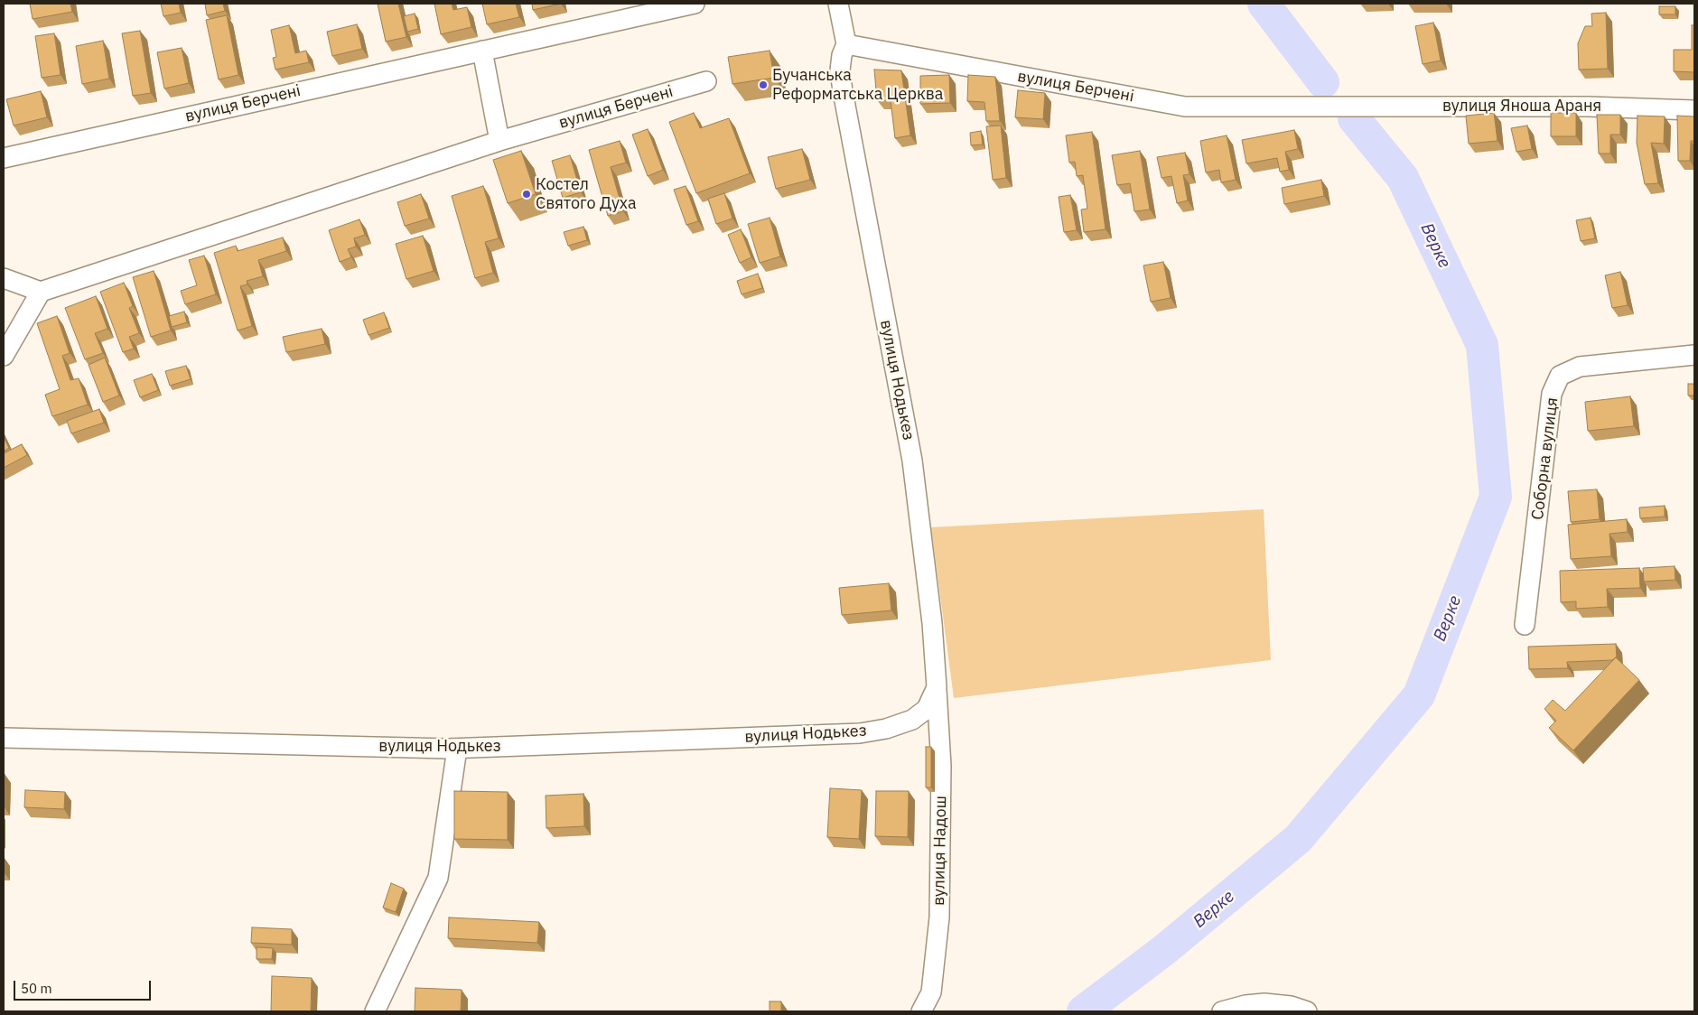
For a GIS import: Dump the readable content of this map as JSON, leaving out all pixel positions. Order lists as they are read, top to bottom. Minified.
{"streets":{"street":["вулиця Берчені","вулиця Яноша Араня","вулиця Нодькез","Соборна вулиця","вулиця Надош"]},"crossings":[["вулиця Берчені","вулиця Яноша Араня"],["вулиця Берчені","вулиця Нодькез"],["вулиця Нодькез","вулиця Надош"]],"water":["Верке"],"places":["Бучанська Реформатська Церква","Костел Святого Духа"],"scale_bar":"50 m"}
